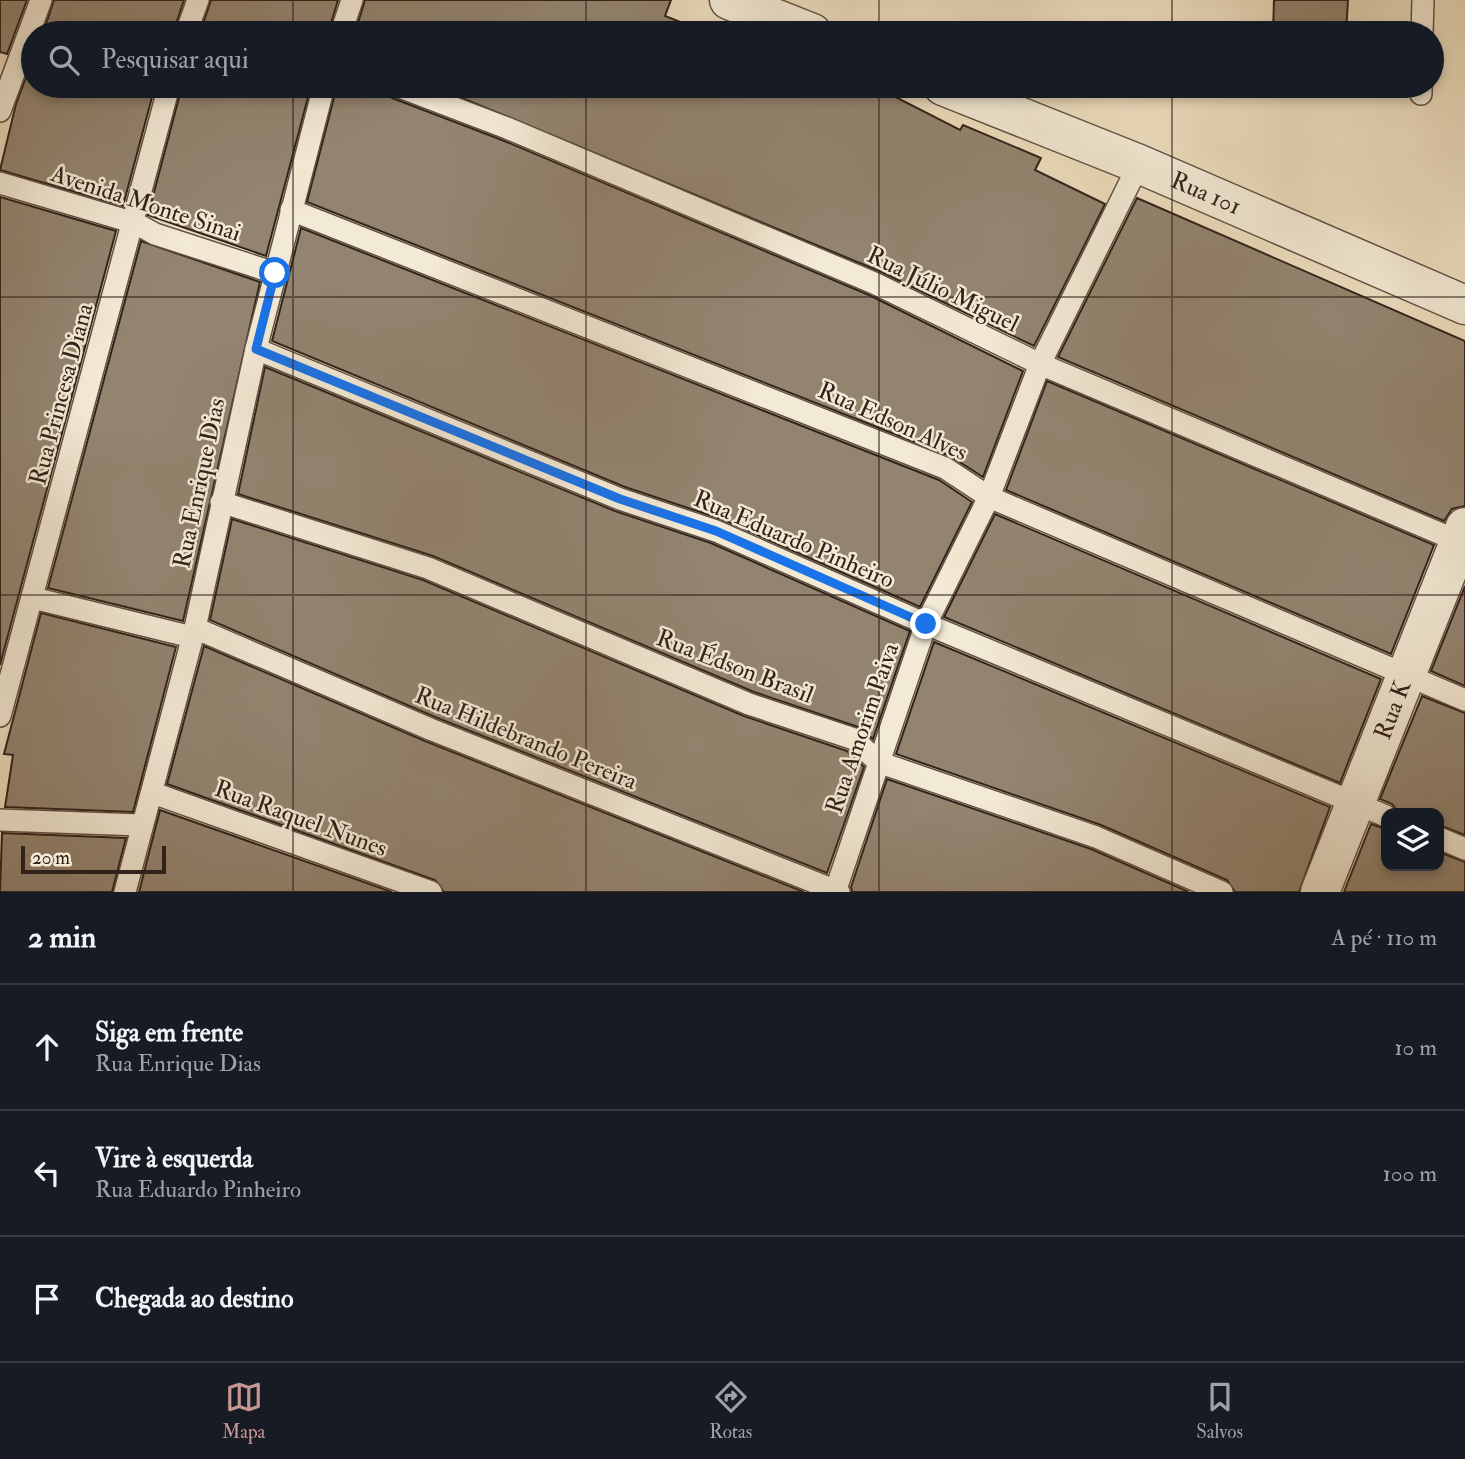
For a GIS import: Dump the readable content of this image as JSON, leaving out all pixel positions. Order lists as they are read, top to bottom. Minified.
{"streets":{"street":["Rua 101","Rua K"],"lane":["Avenida Monte Sinai","Rua Júlio Miguel","Rua Princesa Diana","Rua Edson Alves","Rua Enrique Dias","Rua Eduardo Pinheiro","Rua Édson Brasil","Rua Amorim Paiva","Rua Hildebrando Pereira","Rua Raquel Nunes"]},"crossings":[["Rua 101","Rua Amorim Paiva"],["Avenida Monte Sinai","Rua Princesa Diana"],["Avenida Monte Sinai","Rua Enrique Dias"],["Rua Júlio Miguel","Rua K"],["Rua Júlio Miguel","Rua Amorim Paiva"],["Rua Princesa Diana","Rua Hildebrando Pereira"],["Rua Edson Alves","Rua Enrique Dias"],["Rua Edson Alves","Rua K"],["Rua Edson Alves","Rua Amorim Paiva"],["Rua Enrique Dias","Rua Eduardo Pinheiro"],["Rua Enrique Dias","Rua Édson Brasil"],["Rua Enrique Dias","Rua Hildebrando Pereira"],["Rua Enrique Dias","Rua Raquel Nunes"],["Rua Eduardo Pinheiro","Rua K"],["Rua Eduardo Pinheiro","Rua Amorim Paiva"],["Rua Édson Brasil","Rua Amorim Paiva"],["Rua Amorim Paiva","Rua Hildebrando Pereira"]],"scale_bar":"20 m","page":{"search":"Pesquisar aqui","scale":"20 m","heading":["2 min","A pé · 110 m"],"list":[["Siga em frente","Rua Enrique Dias","10 m"],["Vire à esquerda","Rua Eduardo Pinheiro","100 m"],"Chegada ao destino"],"nav":["Mapa","Rotas","Salvos"]}}
